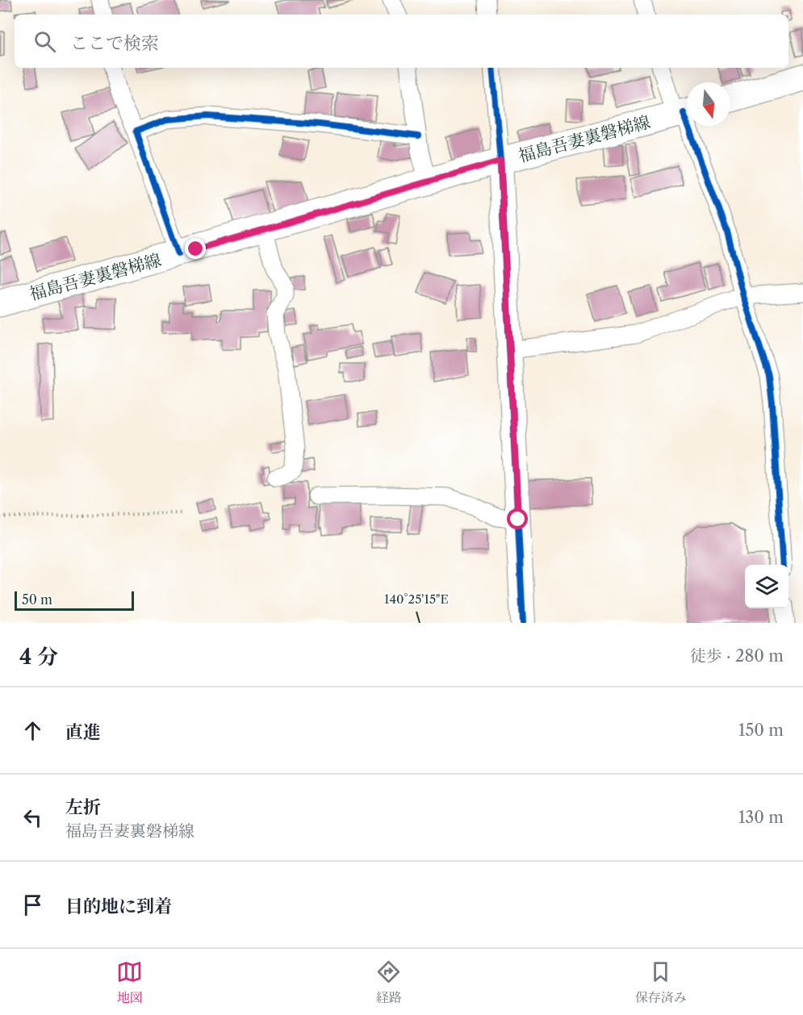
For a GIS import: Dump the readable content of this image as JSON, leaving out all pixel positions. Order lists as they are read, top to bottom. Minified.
{"streets":{"main road":["福島吾妻裏磐梯線"]},"scale_bar":"50 m","north":"bottom","page":{"search":"ここで検索","scale":"50 m","heading":["4 分","徒歩 · 280 m"],"list":[["直進","150 m"],["左折","福島吾妻裏磐梯線","130 m"],"目的地に到着"],"nav":["地図","経路","保存済み"]},"coordinates":["140°25'15\"E"]}
